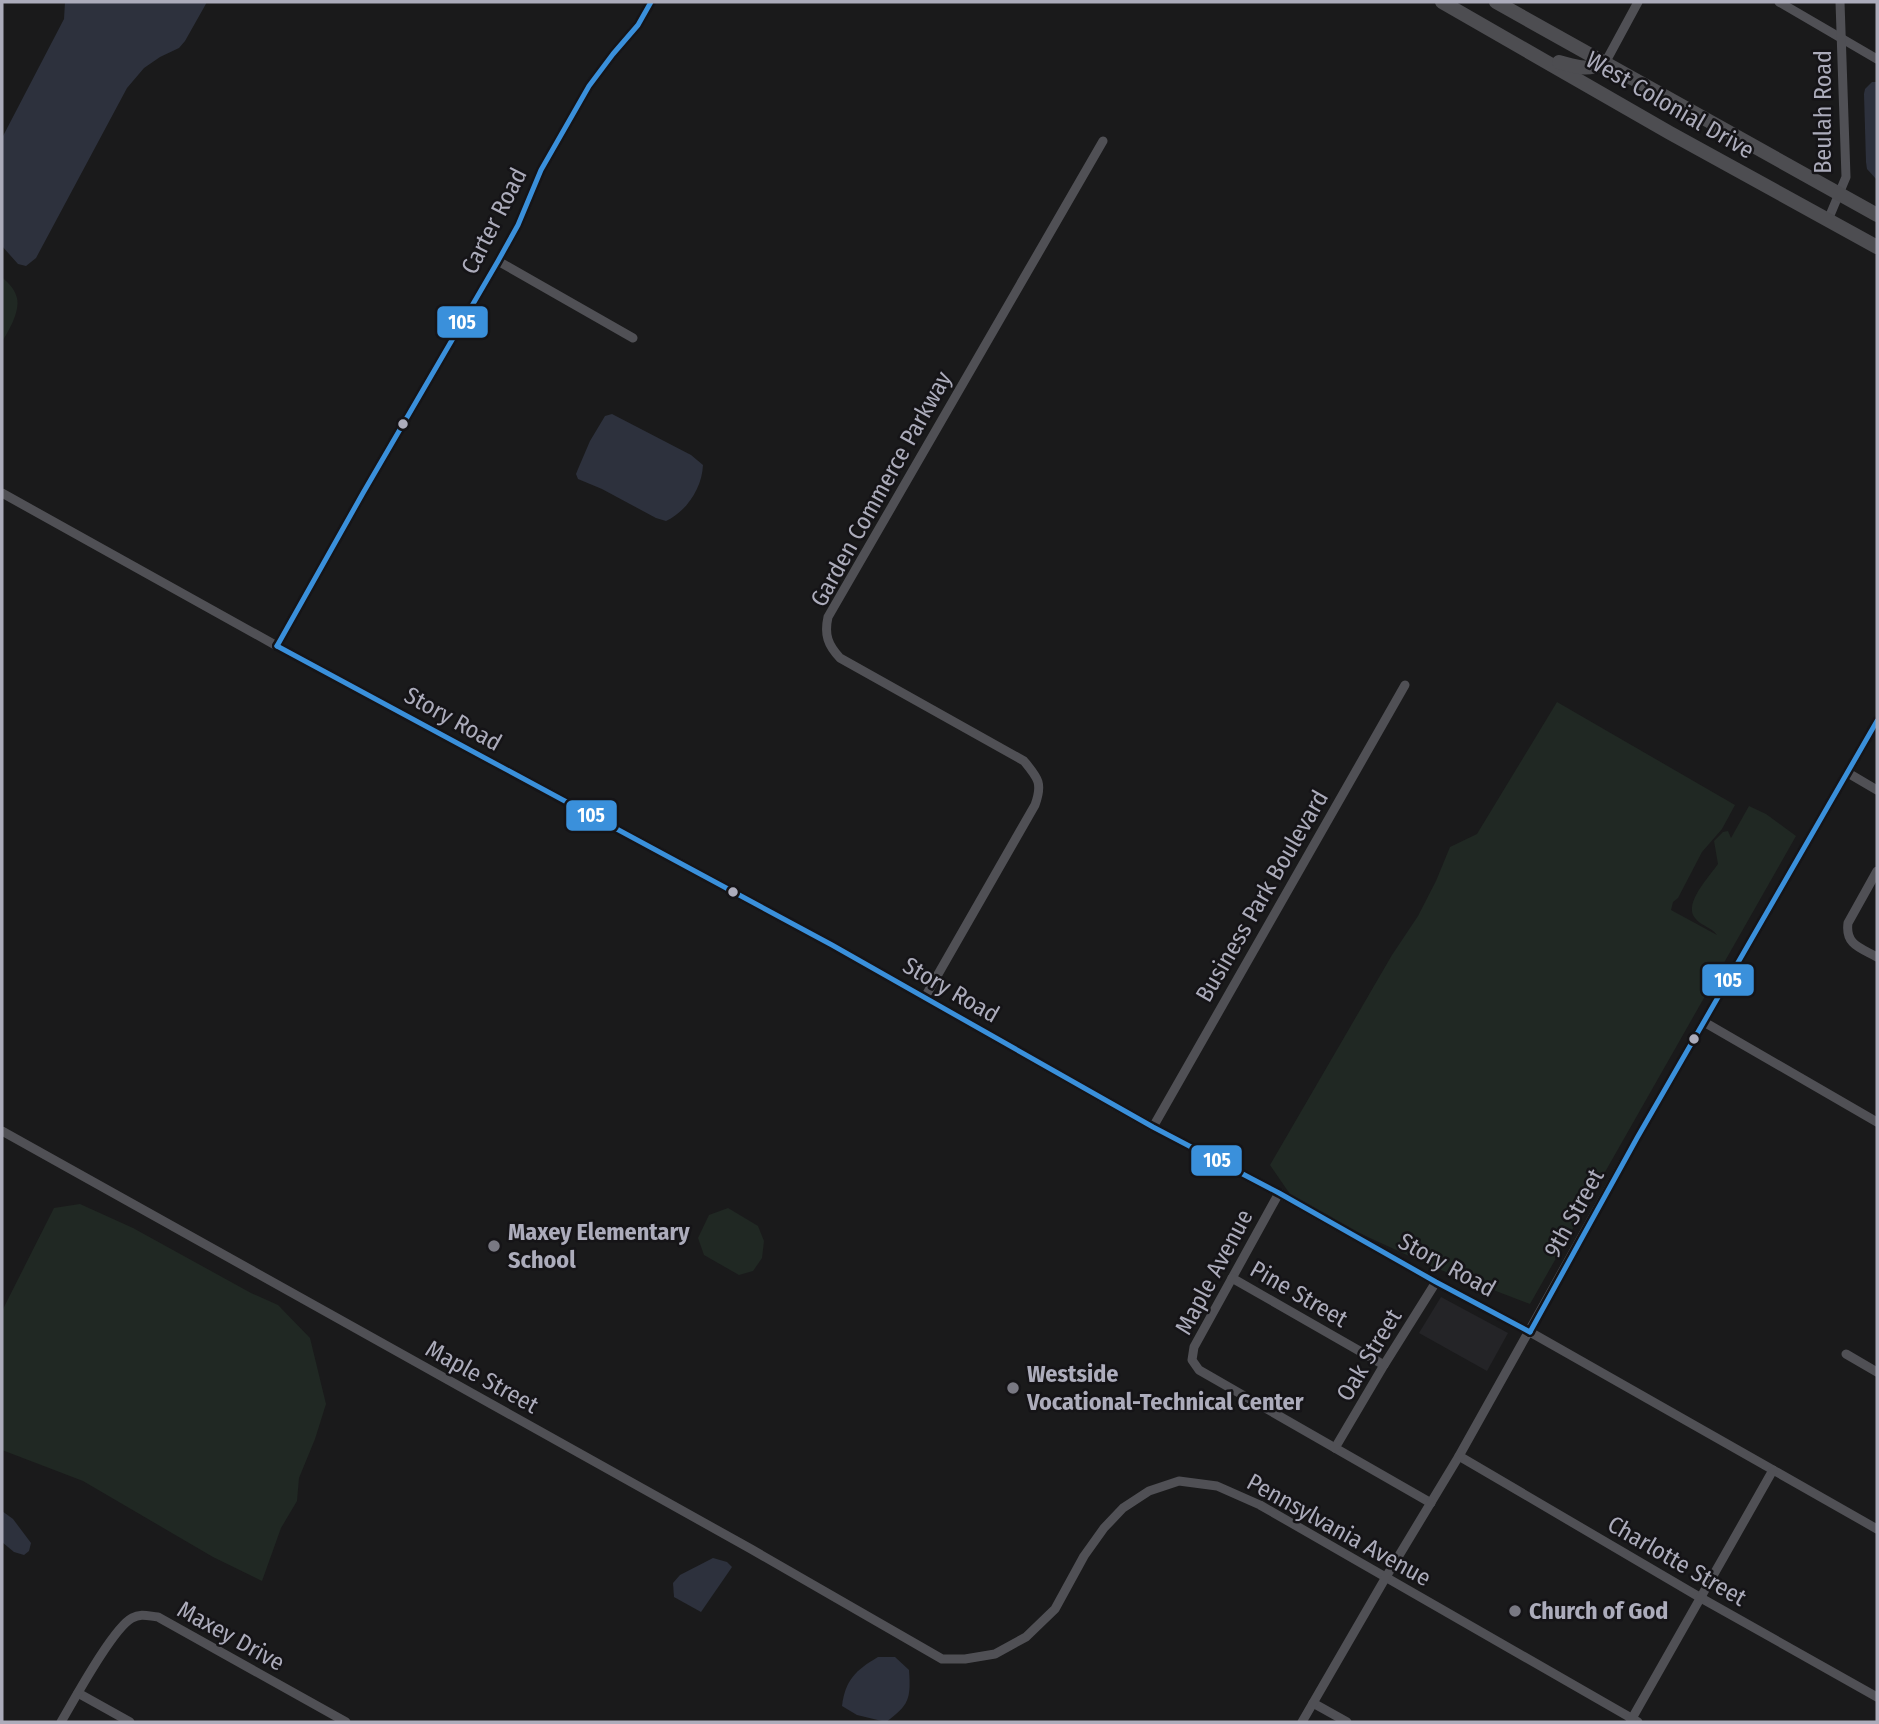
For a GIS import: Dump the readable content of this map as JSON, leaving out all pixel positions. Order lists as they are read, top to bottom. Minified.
{"streets":{"highway":["West Colonial Drive"],"street":["Beulah Road","Carter Road","Garden Commerce Parkway","Story Road","Business Park Boulevard","9th Street","Maple Avenue","Pine Street","Oak Street","Maple Street","Pennsylvania Avenue","Charlotte Street","Maxey Drive"]},"crossings":[["West Colonial Drive","Beulah Road"],["Carter Road","Story Road"],["Garden Commerce Parkway","Story Road"],["Story Road","Business Park Boulevard"],["Story Road","9th Street"],["Story Road","Maple Avenue"],["Story Road","Oak Street"],["9th Street","Pennsylvania Avenue"],["9th Street","Charlotte Street"],["Maple Avenue","Pine Street"],["Maple Avenue","Oak Street"],["Pine Street","Oak Street"],["Maple Street","Pennsylvania Avenue"]],"places":["Maxey Elementary School","Westside Vocational-Technical Center","Church of God"],"lines":["transit line 105"]}
